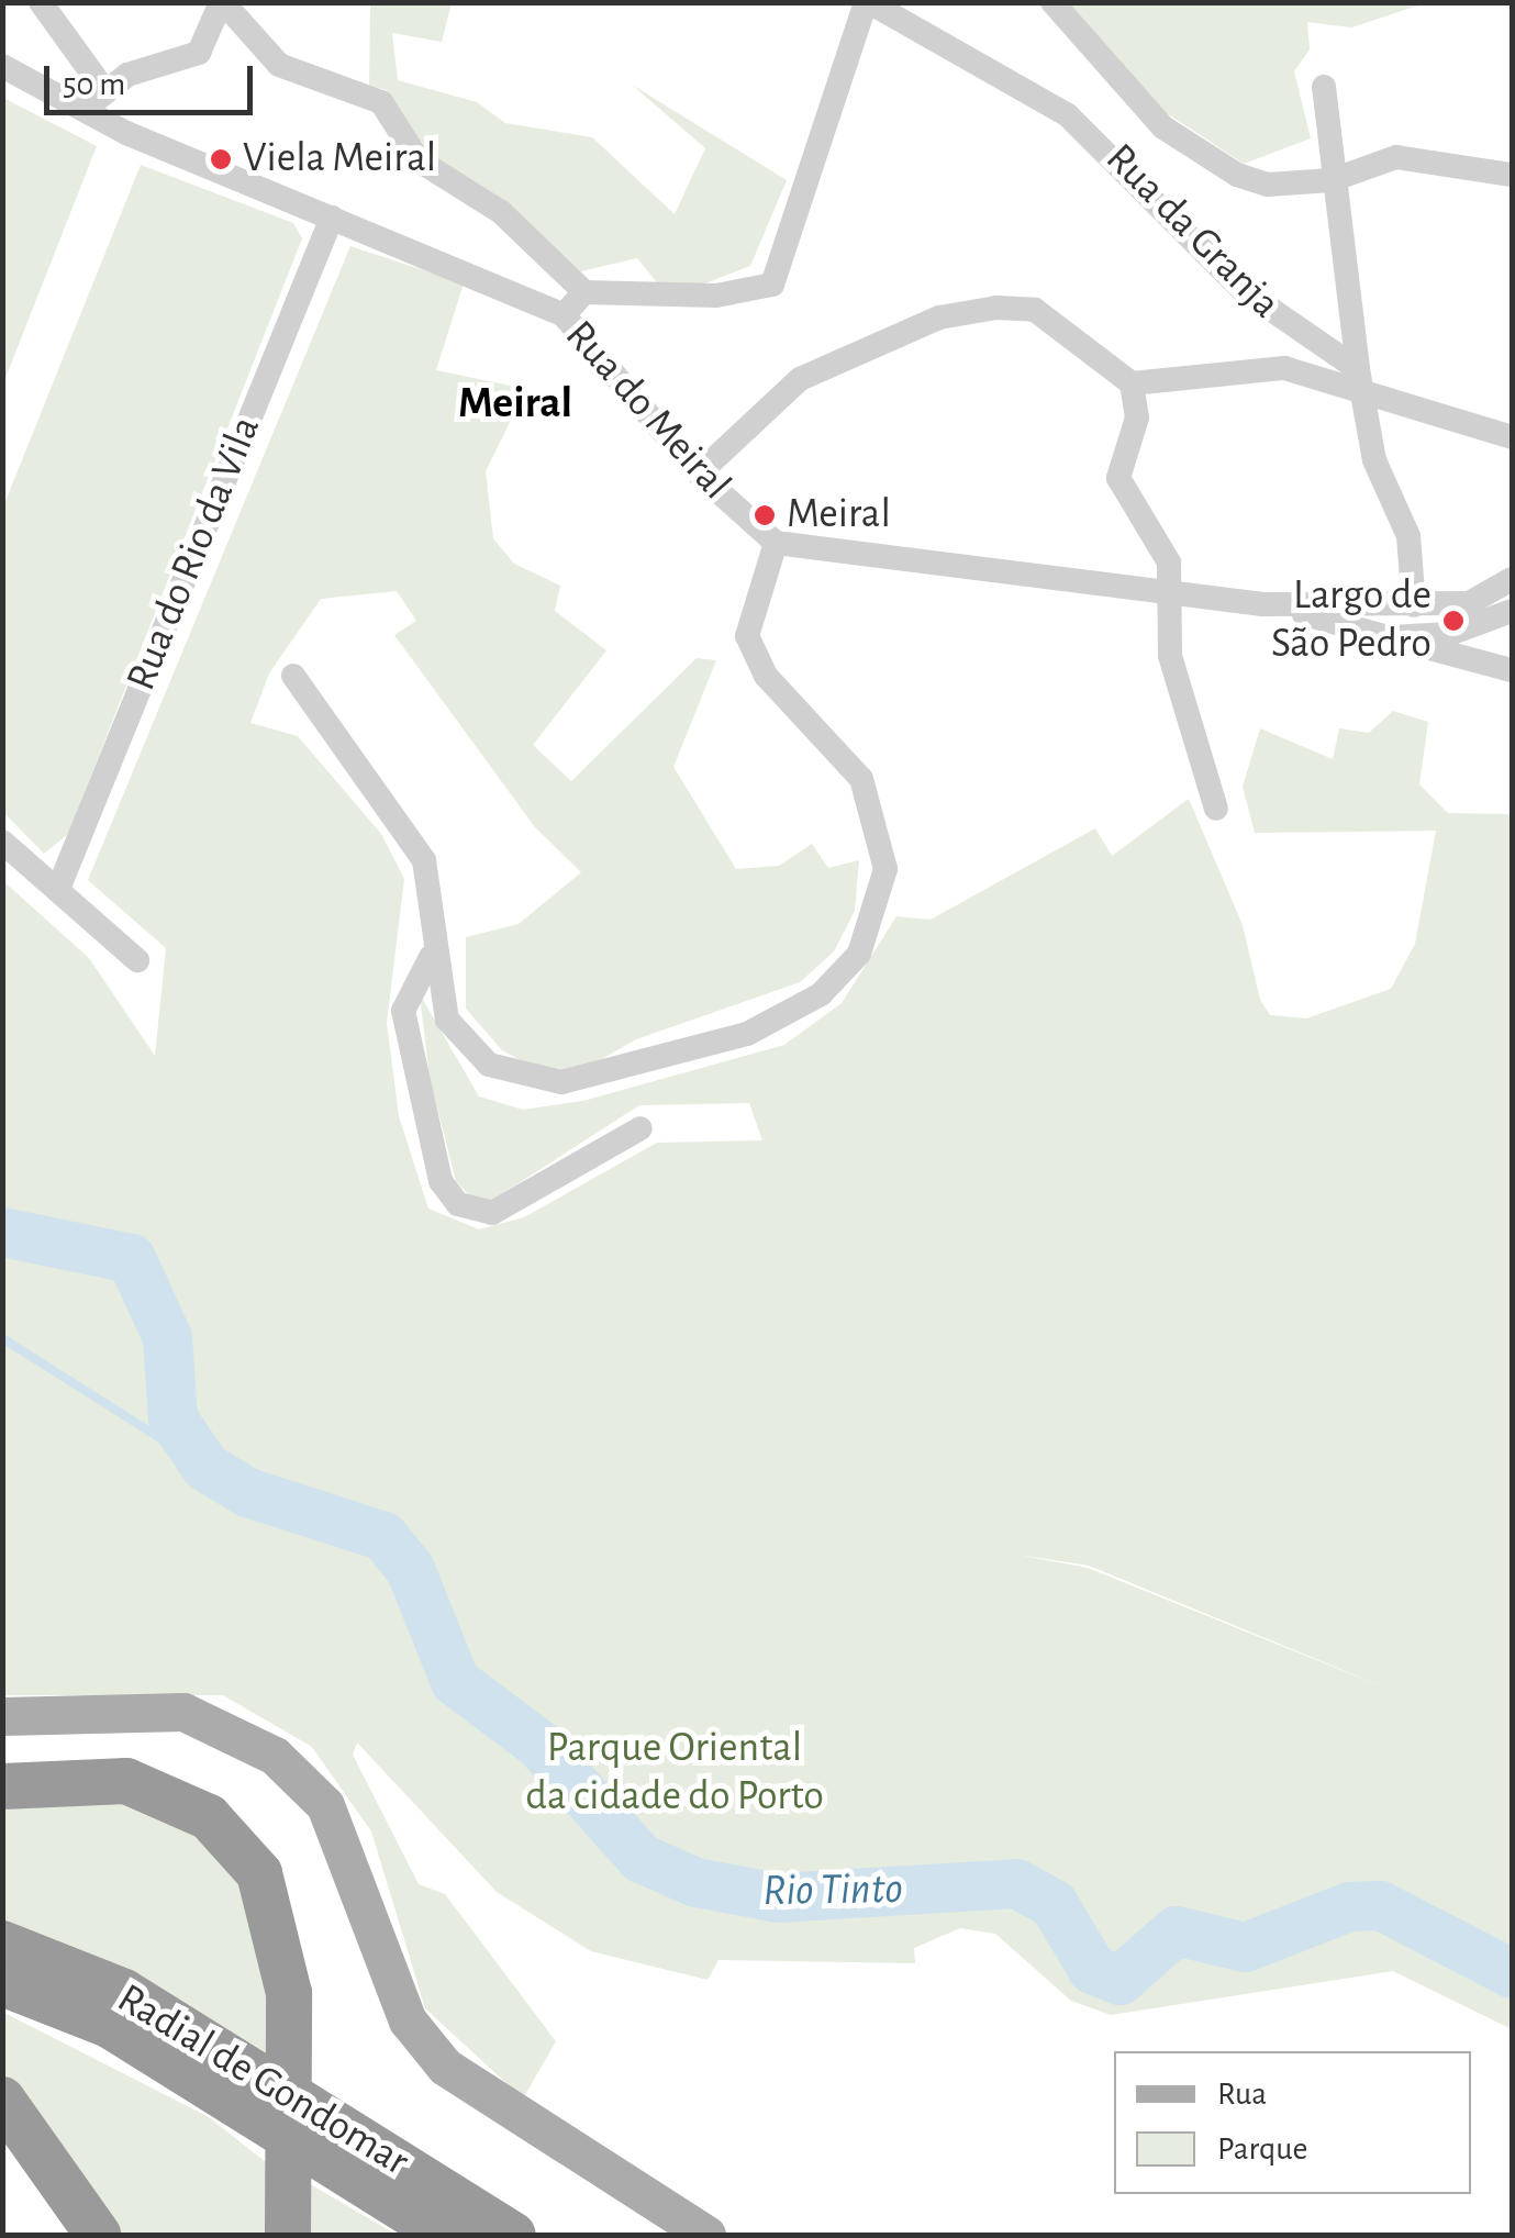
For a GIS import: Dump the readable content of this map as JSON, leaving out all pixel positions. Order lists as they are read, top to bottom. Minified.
{"streets":{"highway":["Radial de Gondomar"],"street":["Rua da Granja","Rua do Meiral","Rua do Rio da Vila"]},"crossings":[["Rua do Meiral","Rua do Rio da Vila"]],"districts":["Meiral"],"water":["Rio Tinto"],"parks":["Parque Oriental da cidade do Porto"],"places":["Viela Meiral","Meiral","Largo de São Pedro"],"legend":["Rua","Parque"],"scale_bar":"50 m"}
